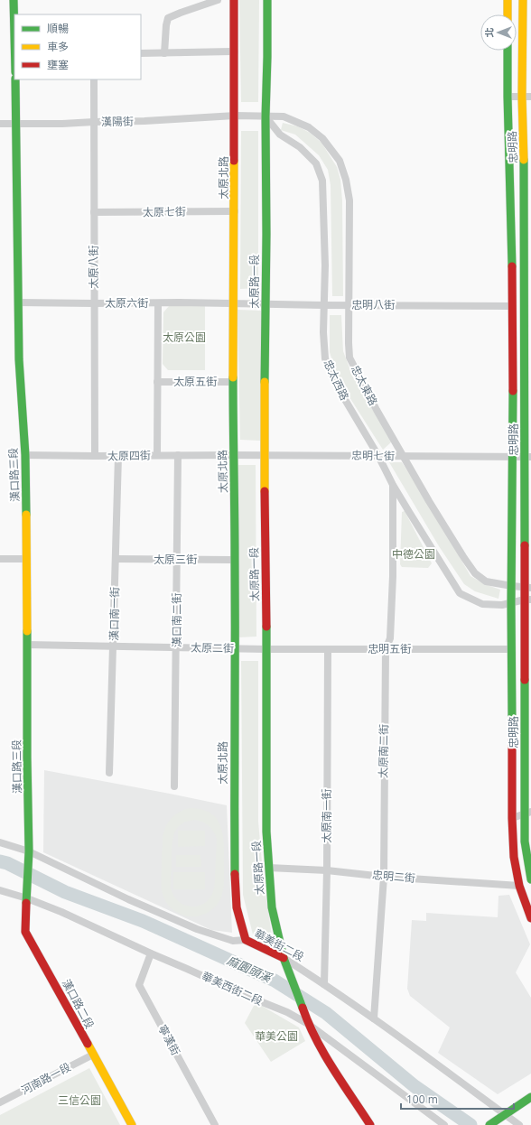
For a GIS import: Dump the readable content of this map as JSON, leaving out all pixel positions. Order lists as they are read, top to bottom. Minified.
{"streets":{"street":["漢陽街","忠明路","太原北路","太原七街","太原八街","太原路一段","太原六街","忠明八街","忠太西路","太原五街","忠太東路","太原四街","忠明七街","漢口路三段","太原三街","漢口南一街","漢口南二街","太原二街","忠明五街","太原南二街","太原南一街","忠明二街","華美街二段","華美西街二段","漢口路二段","寧漢街","河南路一段"]},"crossings":[["漢陽街","太原北路"],["漢陽街","太原八街"],["漢陽街","漢口路三段"],["忠明路","忠明八街"],["忠明路","忠太西路"],["忠明路","忠太東路"],["忠明路","忠明七街"],["忠明路","忠明五街"],["忠明路","忠明二街"],["太原北路","太原七街"],["太原北路","太原六街"],["太原北路","忠明八街"],["太原北路","太原五街"],["太原北路","太原四街"],["太原北路","忠明七街"],["太原北路","太原三街"],["太原北路","太原二街"],["太原北路","華美街二段"],["太原七街","太原八街"],["太原八街","太原六街"],["太原八街","太原四街"],["太原路一段","忠明八街"],["太原路一段","忠太西路"],["太原路一段","忠太東路"],["太原路一段","忠明七街"],["太原路一段","太原二街"],["太原路一段","忠明五街"],["太原路一段","忠明二街"],["太原路一段","華美街二段"],["太原路一段","華美西街二段"],["太原六街","忠明八街"],["太原六街","漢口路三段"],["忠明八街","忠太西路"],["忠明八街","忠太東路"],["忠太西路","忠太東路"],["忠太西路","忠明七街"],["忠太西路","太原南二街"],["忠太東路","忠明七街"],["太原四街","忠明七街"],["太原四街","漢口路三段"],["太原四街","漢口南一街"],["太原四街","漢口南二街"],["漢口路三段","太原二街"],["漢口路三段","華美街二段"],["漢口路三段","漢口路二段"],["太原三街","漢口南一街"],["太原三街","漢口南二街"],["漢口南一街","太原二街"],["漢口南二街","太原二街"],["太原二街","忠明五街"],["忠明五街","太原南二街"],["忠明五街","太原南一街"],["太原南二街","忠明二街"],["太原南二街","華美街二段"],["太原南一街","忠明二街"],["太原南一街","華美街二段"],["華美西街二段","漢口路二段"],["華美西街二段","寧漢街"],["漢口路二段","河南路一段"]],"water":["麻園頭溪"],"parks":["太原公園","中德公園","華美公園","三信公園"],"legend":["順暢","車多","壅塞"],"scale_bar":"100 m","north":"left"}
